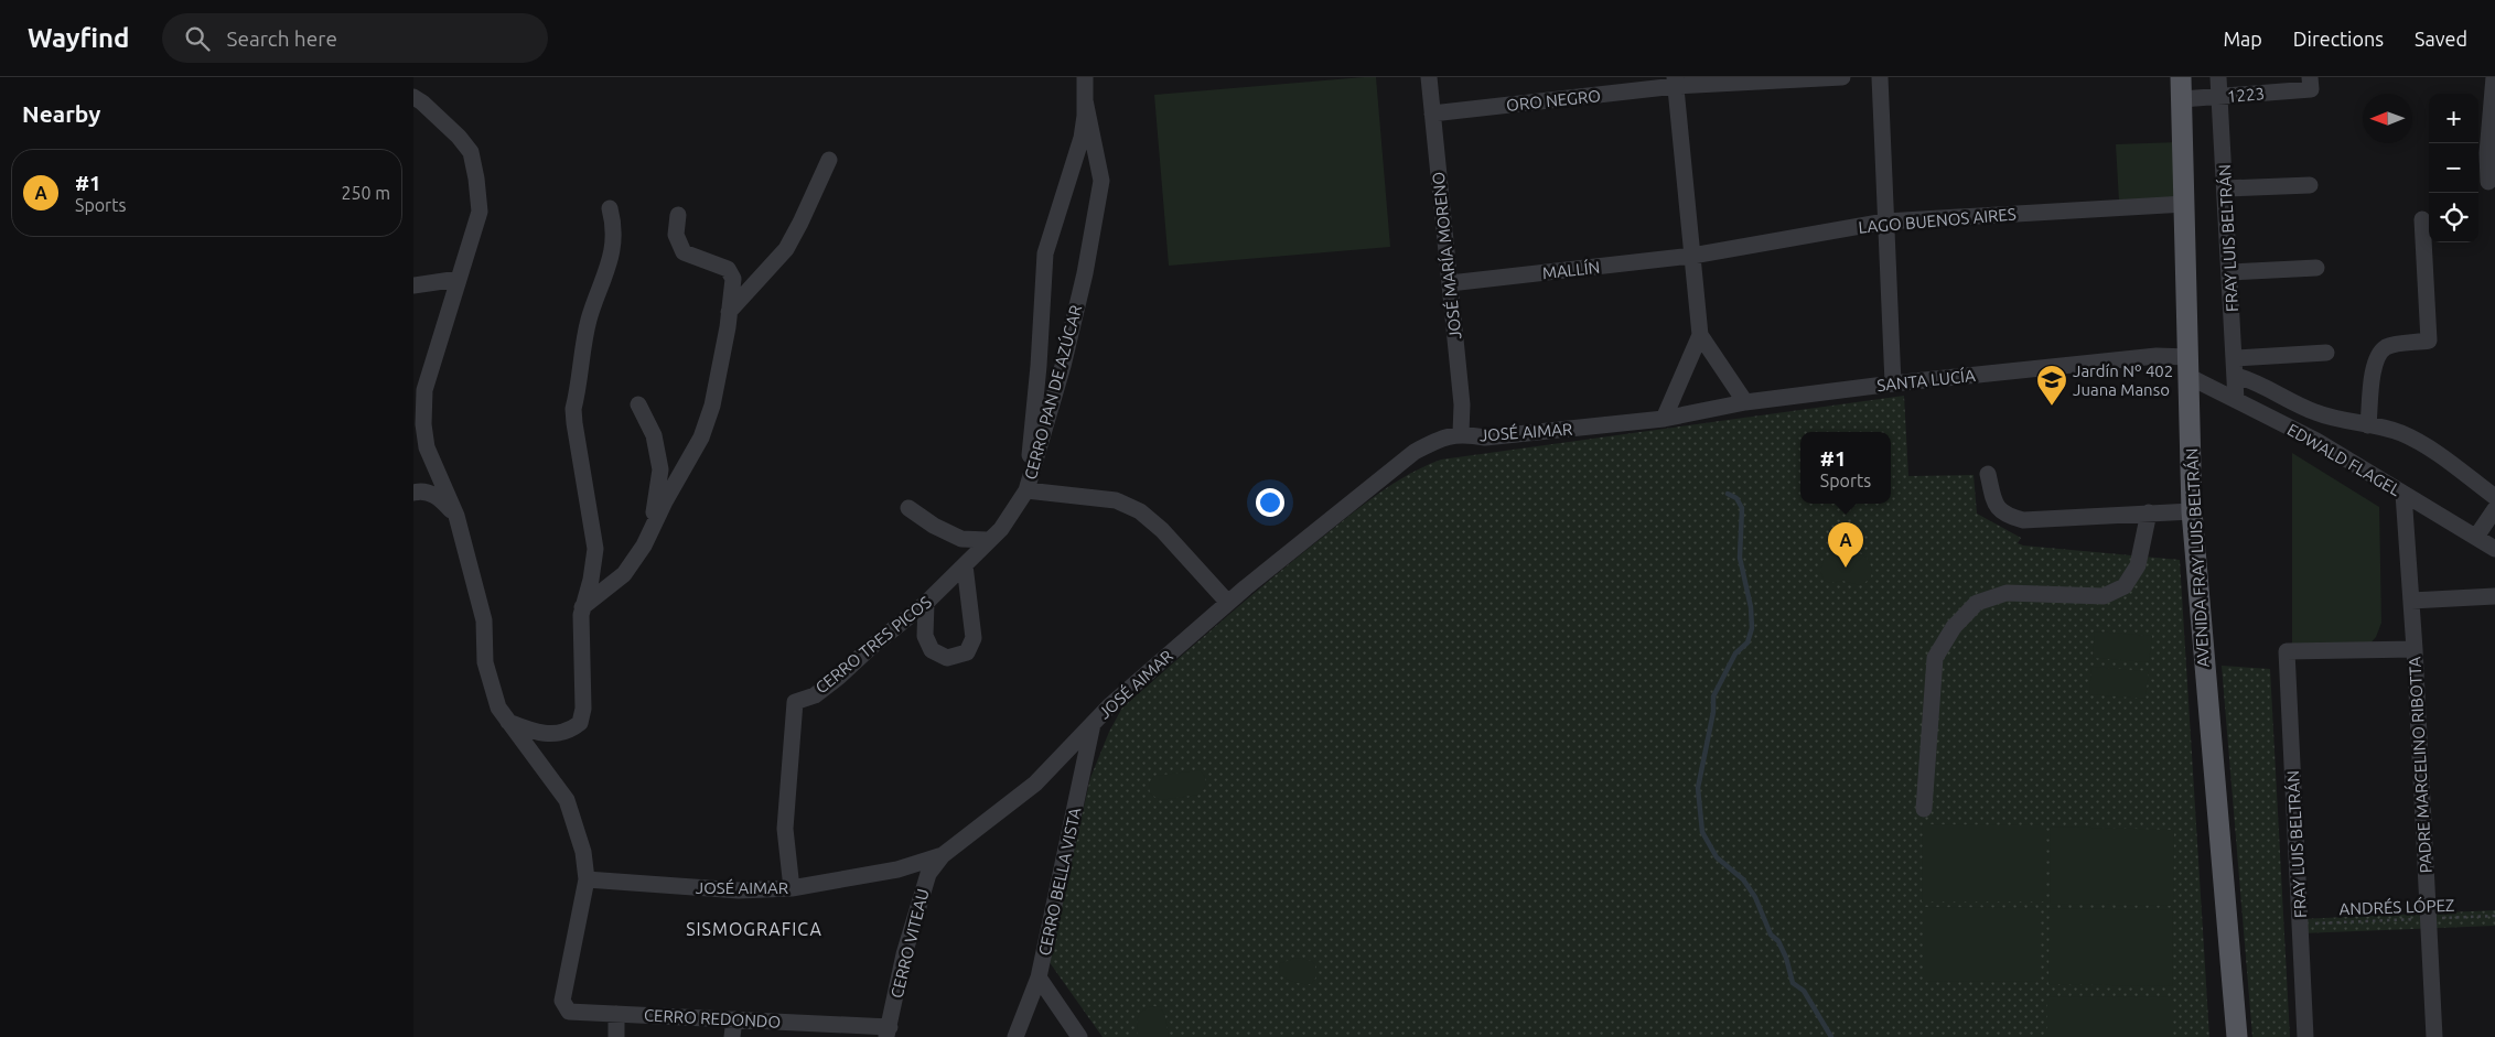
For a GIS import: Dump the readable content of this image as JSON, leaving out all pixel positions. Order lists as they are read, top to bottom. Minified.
{"streets":{"main road":["AVENIDA FRAY LUIS BELTRÁN"],"street":["1223","ORO NEGRO","LAGO BUENOS AIRES","FRAY LUIS BELTRÁN","JOSÉ MARÍA MORENO","MALLÍN","SANTA LUCÍA","CERRO PAN DE AZÚCAR","JOSÉ AIMAR","EDWALD FLAGEL","CERRO TRES PICOS","PADRE MARCELINO RIBOTTA","CERRO BELLA VISTA","CERRO VITEAU","CERRO REDONDO"],"path":["ANDRÉS LÓPEZ"]},"crossings":[["1223","FRAY LUIS BELTRÁN"],["1223","AVENIDA FRAY LUIS BELTRÁN"],["ORO NEGRO","JOSÉ MARÍA MORENO"],["LAGO BUENOS AIRES","MALLÍN"],["LAGO BUENOS AIRES","AVENIDA FRAY LUIS BELTRÁN"],["FRAY LUIS BELTRÁN","EDWALD FLAGEL"],["FRAY LUIS BELTRÁN","PADRE MARCELINO RIBOTTA"],["FRAY LUIS BELTRÁN","ANDRÉS LÓPEZ"],["JOSÉ MARÍA MORENO","MALLÍN"],["JOSÉ MARÍA MORENO","JOSÉ AIMAR"],["SANTA LUCÍA","JOSÉ AIMAR"],["SANTA LUCÍA","EDWALD FLAGEL"],["SANTA LUCÍA","AVENIDA FRAY LUIS BELTRÁN"],["CERRO PAN DE AZÚCAR","CERRO TRES PICOS"],["JOSÉ AIMAR","CERRO TRES PICOS"],["JOSÉ AIMAR","CERRO BELLA VISTA"],["JOSÉ AIMAR","CERRO VITEAU"],["JOSÉ AIMAR","CERRO REDONDO"],["EDWALD FLAGEL","AVENIDA FRAY LUIS BELTRÁN"],["EDWALD FLAGEL","PADRE MARCELINO RIBOTTA"],["PADRE MARCELINO RIBOTTA","ANDRÉS LÓPEZ"],["CERRO VITEAU","CERRO REDONDO"]],"districts":["SISMOGRAFICA"],"places":{"school or university":["Jardín Nº 402 Juana Manso"]},"north":"left","page":{"header":"Wayfind","search":"Search here","nav":["Map","Directions","Saved"],"heading":"Nearby","map_buttons":["+","−"],"list":[{"mark":"A","name":"#1","note":"Sports","value":"250 m"}],"popup":["#1","Sports"],"pins":"A"}}
